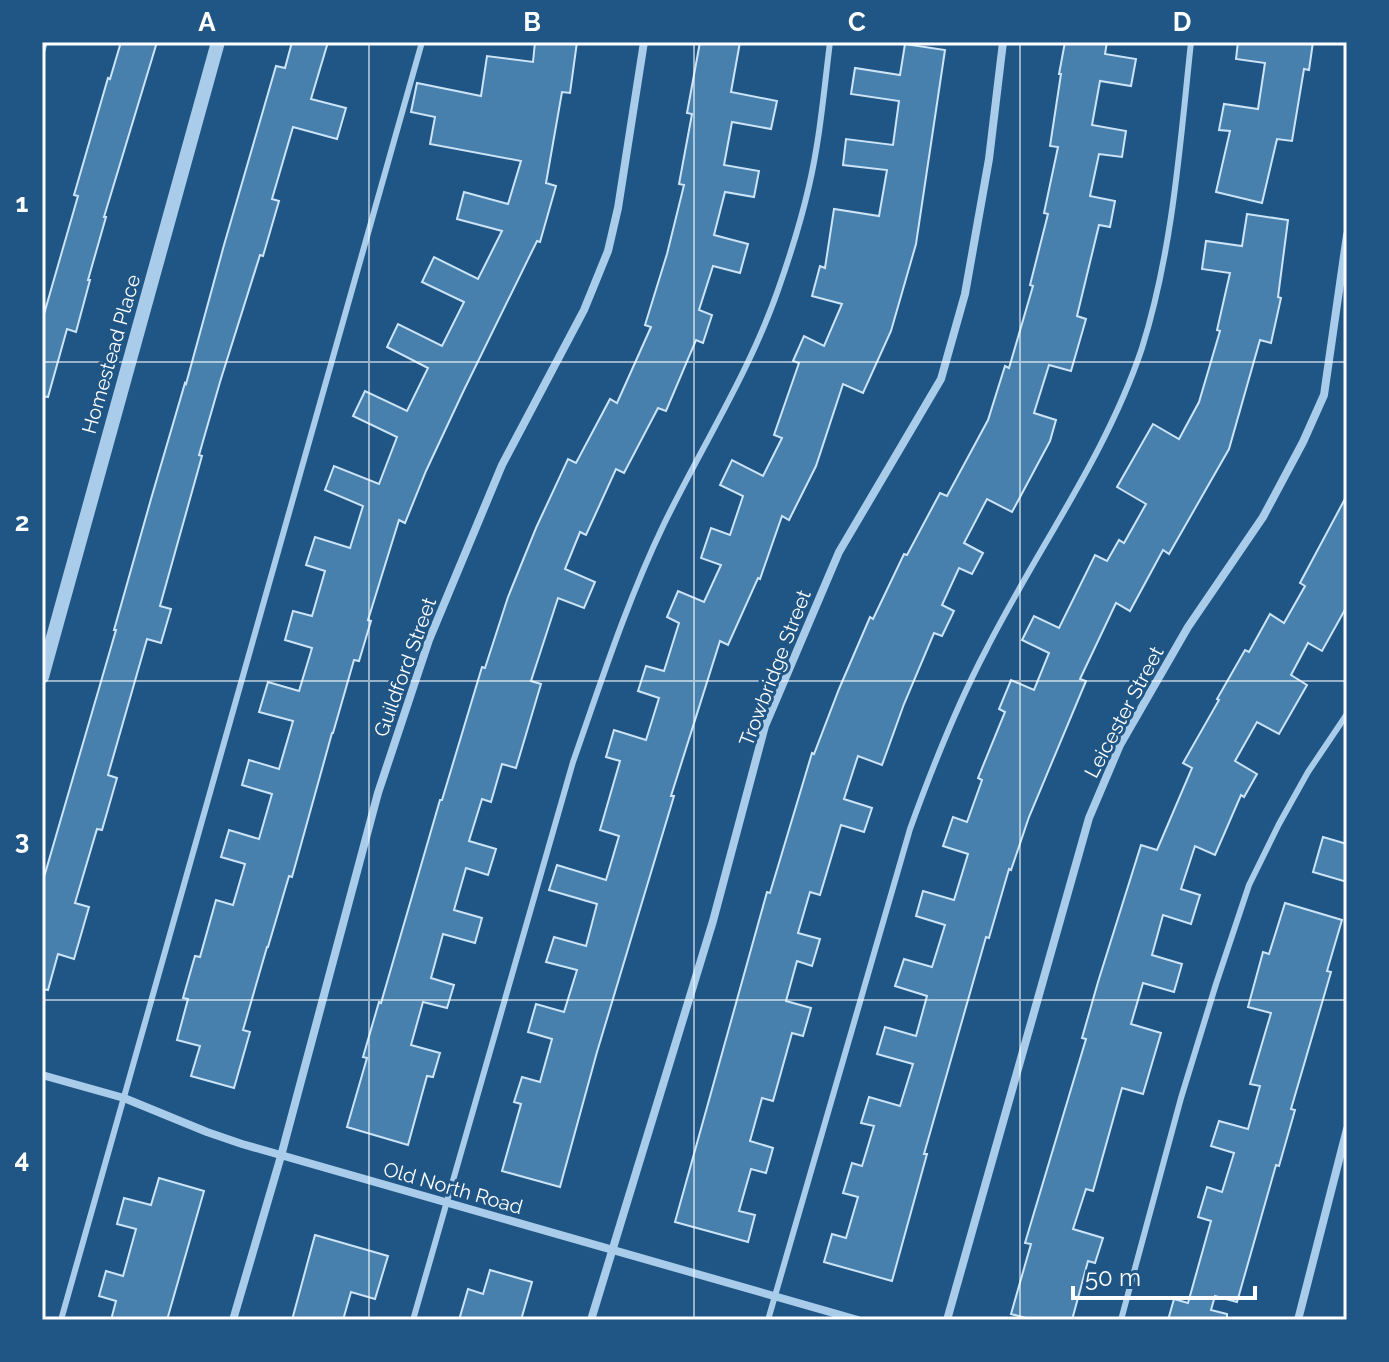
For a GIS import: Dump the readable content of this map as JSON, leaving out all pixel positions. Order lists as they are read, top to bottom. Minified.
{"streets":{"street":["Homestead Place","Guildford Street","Trowbridge Street","Leicester Street","Old North Road"]},"crossings":[["Guildford Street","Old North Road"],["Trowbridge Street","Old North Road"]],"scale_bar":"50 m","grid":{"columns":["A","B","C","D"],"rows":["1","2","3","4"]}}
